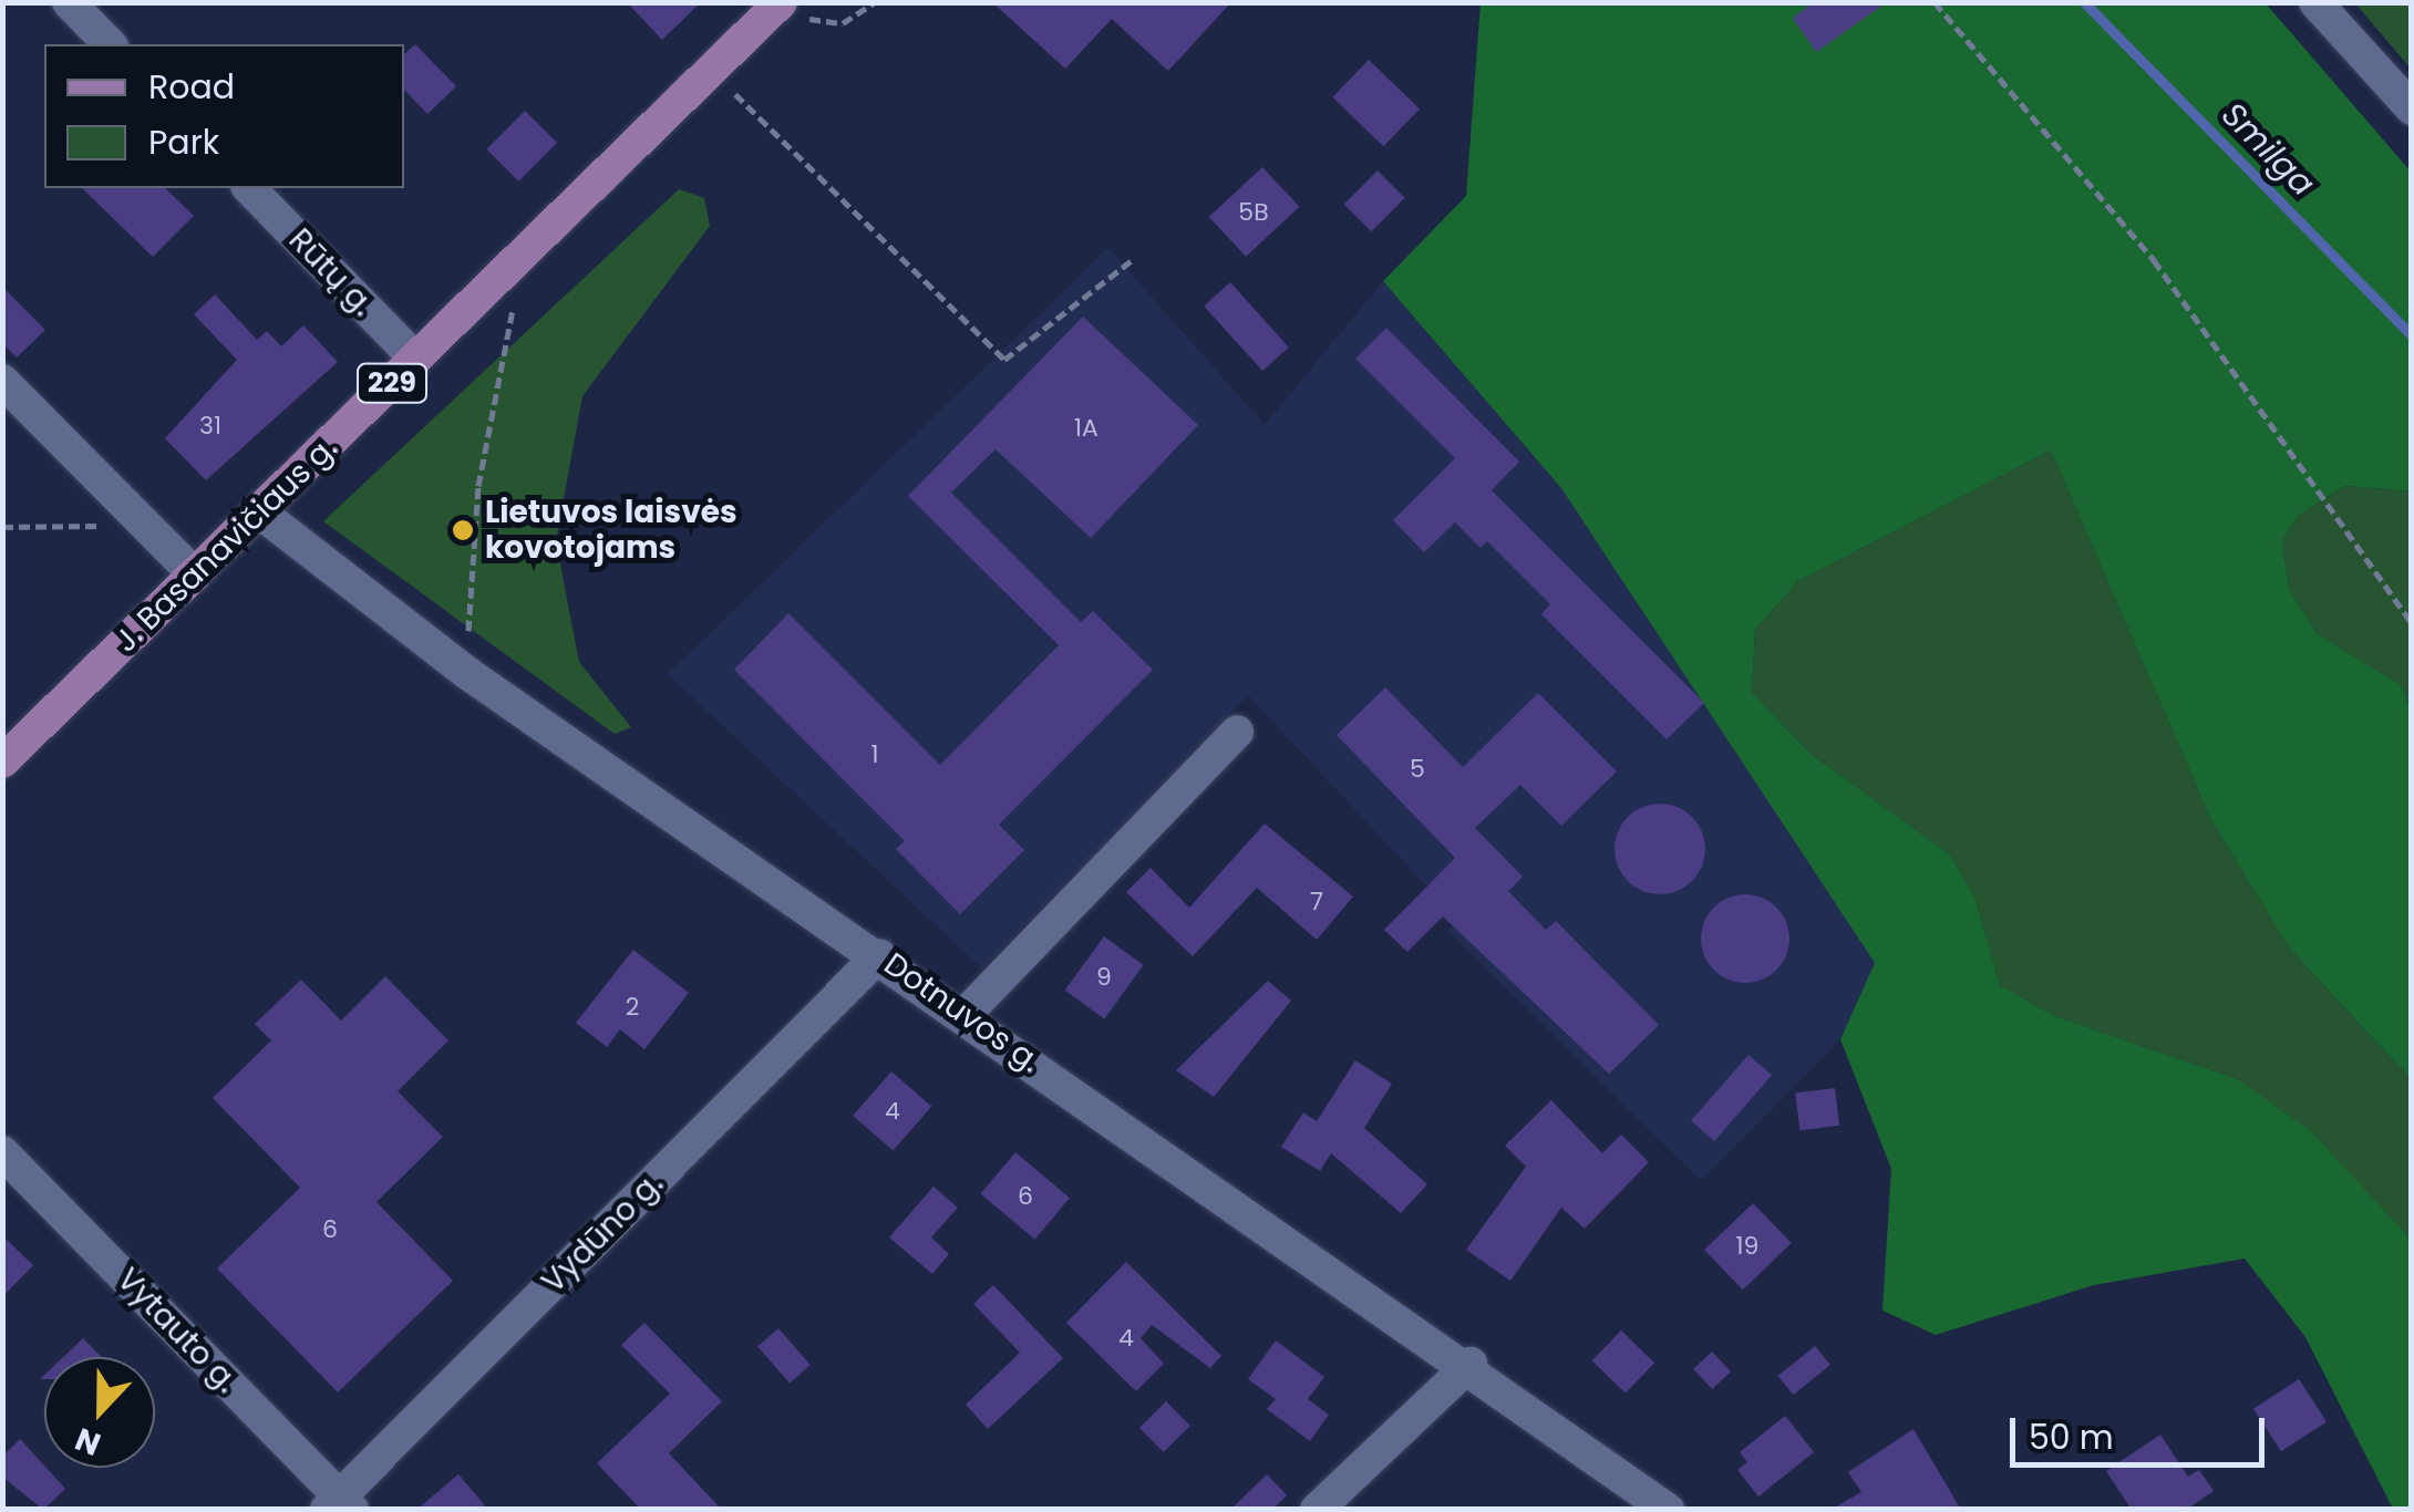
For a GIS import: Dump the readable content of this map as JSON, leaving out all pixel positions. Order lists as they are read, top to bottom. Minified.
{"streets":{"main road":["229","J. Basanavičiaus g."],"street":["Rūtų g.","Dotnuvos g.","Vydūno g.","Vytauto g."]},"crossings":[["Rūtų g.","J. Basanavičiaus g."],["J. Basanavičiaus g.","Dotnuvos g."],["Dotnuvos g.","Vydūno g."],["Vydūno g.","Vytauto g."]],"water":["Smilga"],"places":["Lietuvos laisvės kovotojams"],"house_numbers":["5B","31","1A","1","5","7","9","2","4","6","6","19","4"],"legend":["Road","Park"],"scale_bar":"50 m","north":"bottom"}
